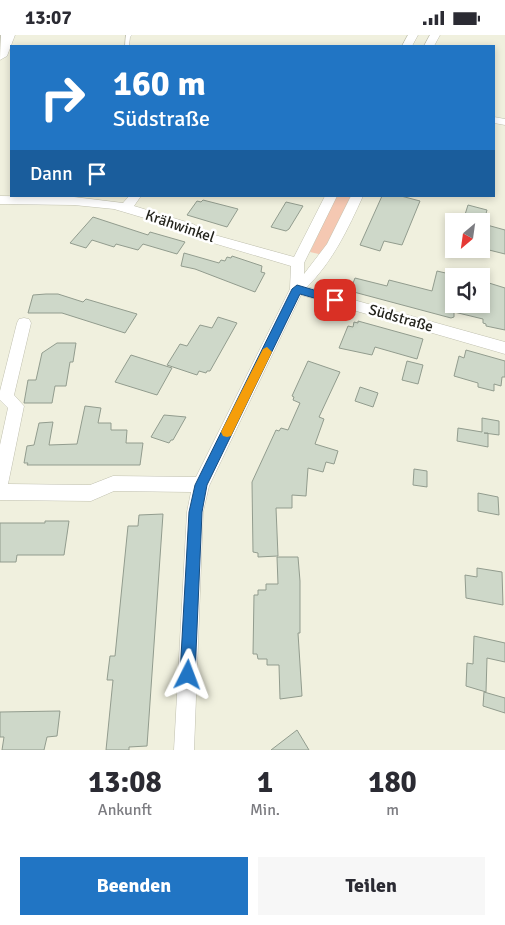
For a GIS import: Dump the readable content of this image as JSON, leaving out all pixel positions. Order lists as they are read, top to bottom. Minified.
{"streets":{"street":["Krähwinkel","Südstraße"]},"north":"bottom left","page":{"status":"13:07","turn":["160 m","Südstraße"],"then":"Dann","eta":["13:08","Ankunft","1","Min.","180","m"],"buttons":["Beenden","Teilen"]}}
